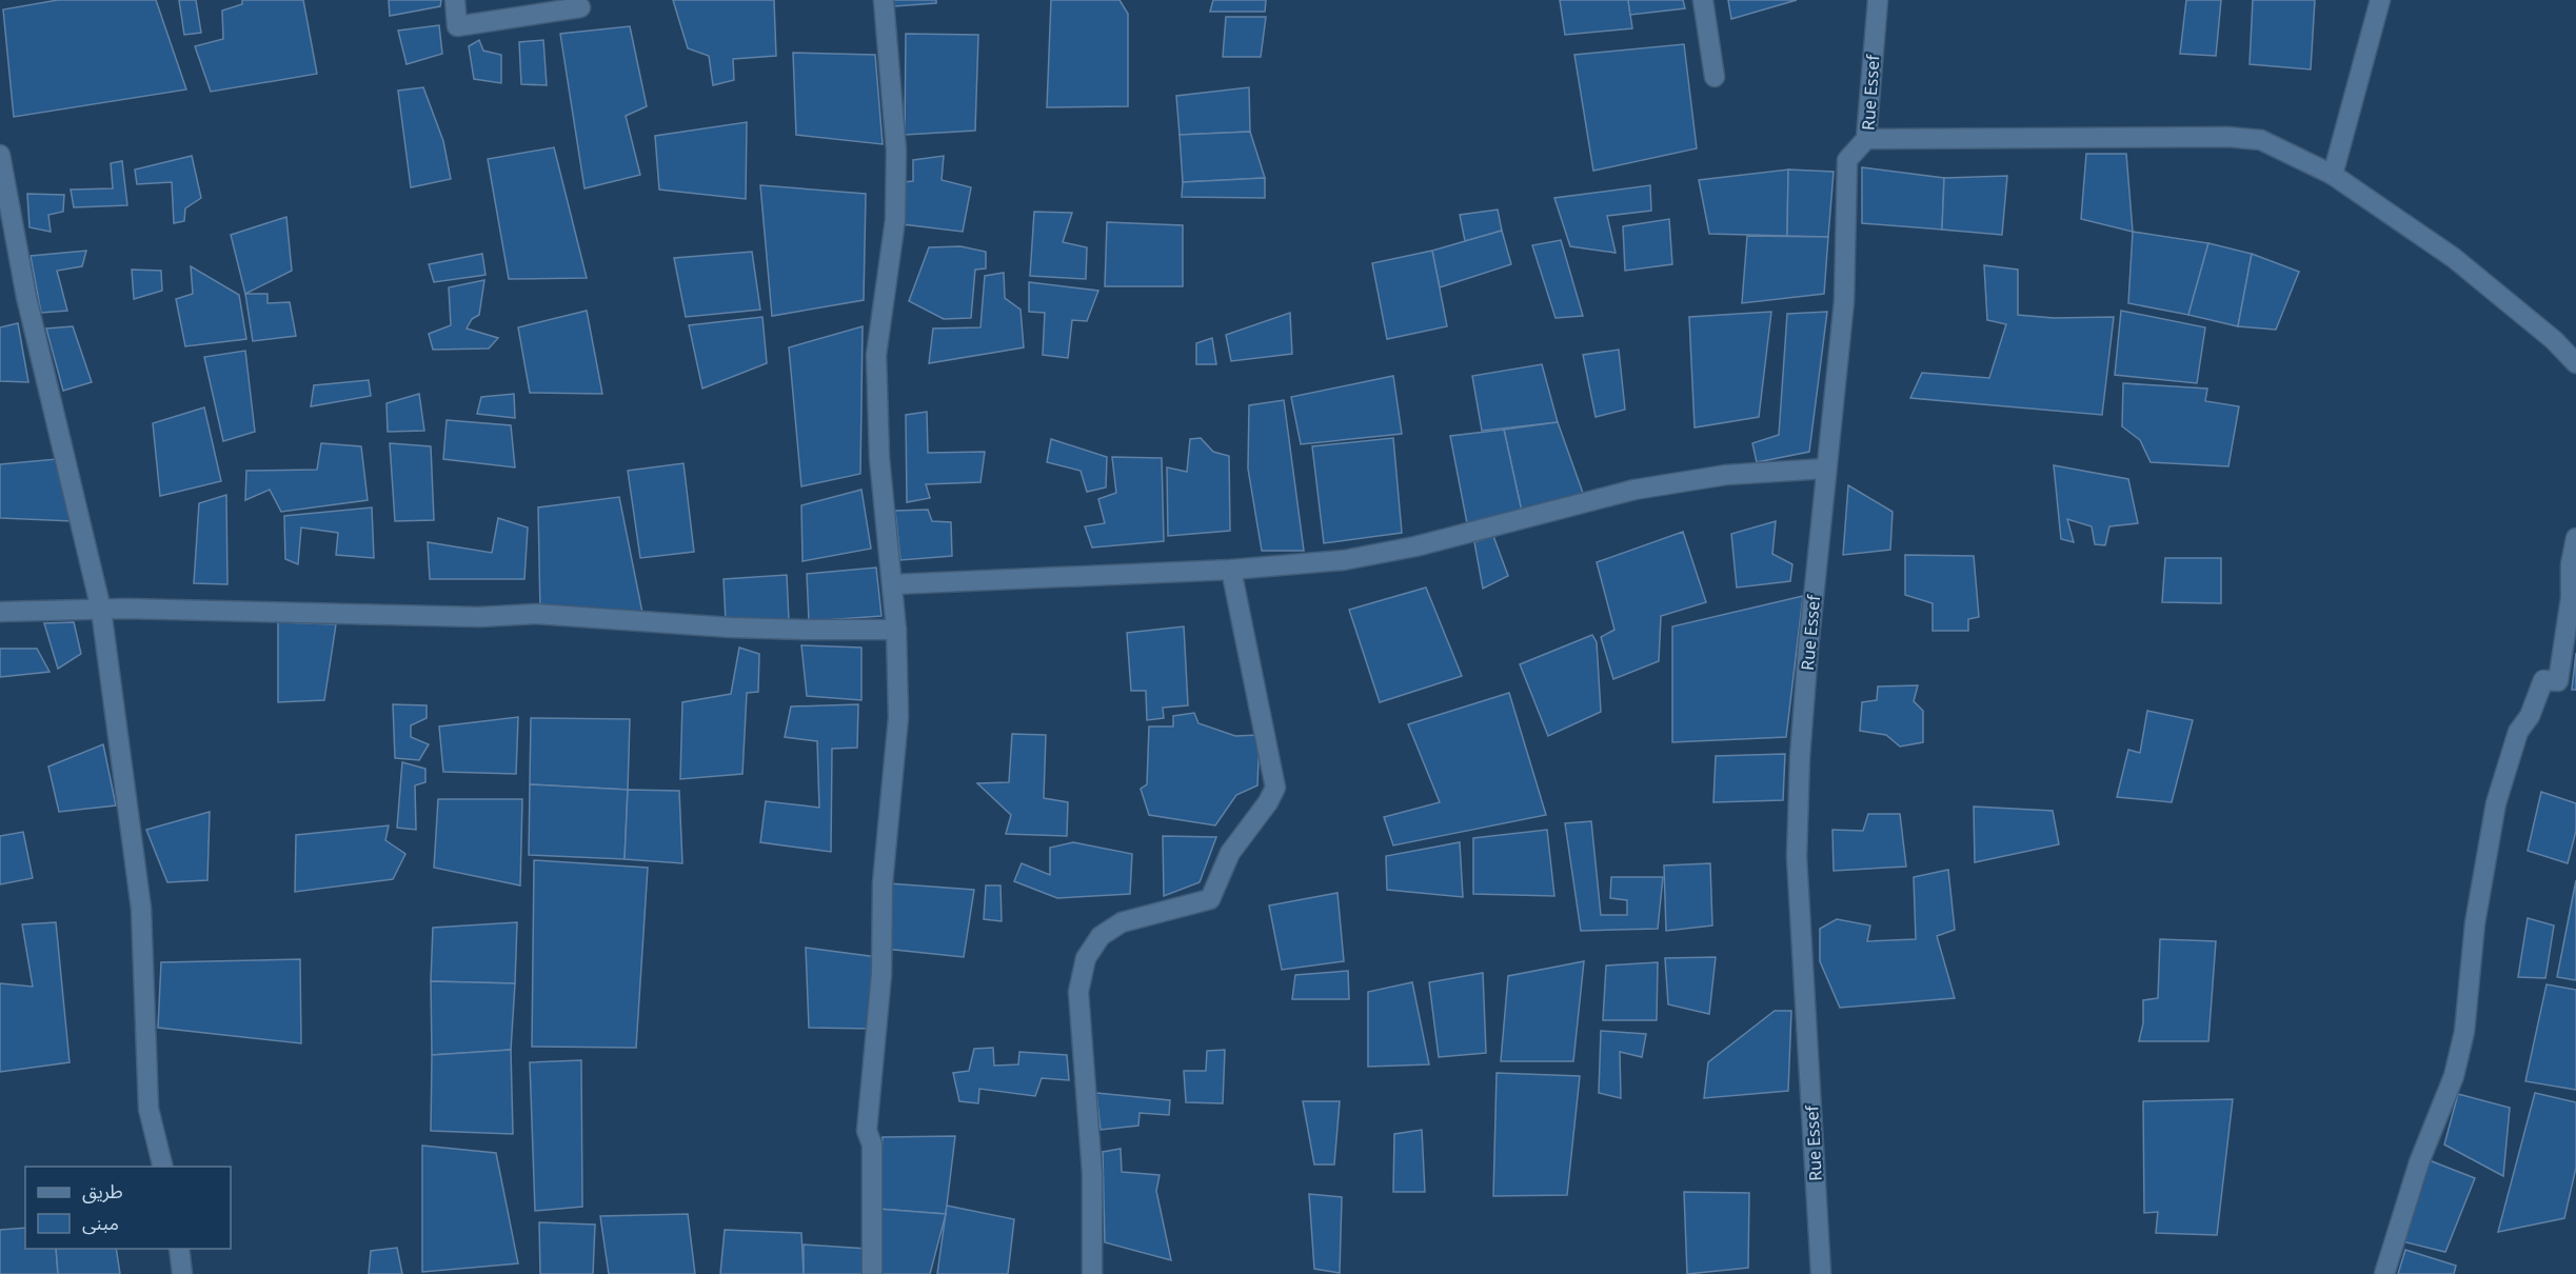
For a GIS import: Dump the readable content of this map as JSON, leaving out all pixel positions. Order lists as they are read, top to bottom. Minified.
{"streets":{"street":["Rue Essef"]},"legend":["طريق","مبنى"]}
